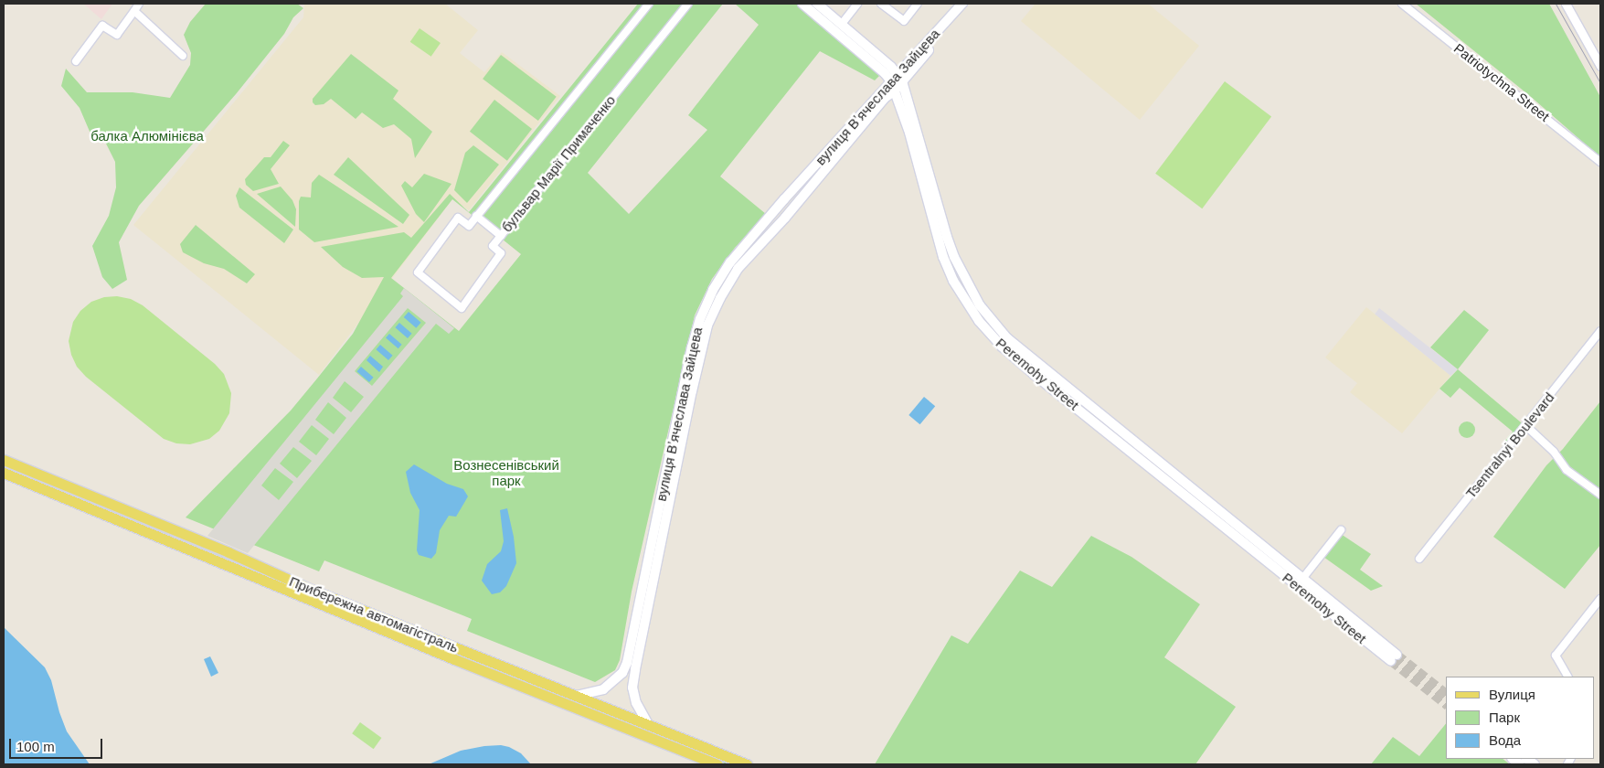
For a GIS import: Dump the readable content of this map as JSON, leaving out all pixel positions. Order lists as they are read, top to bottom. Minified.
{"streets":{"main road":["вулиця Вʼячеслава Зайцева","Peremohy Street","Прибережна автомагістраль"],"street":["Patriotychna Street","бульвар Марії Примаченко","Tsentralnyi Boulevard"]},"crossings":[["вулиця Вʼячеслава Зайцева","Peremohy Street"],["вулиця Вʼячеслава Зайцева","Прибережна автомагістраль"]],"parks":["балка Алюмінієва","Вознесенівський парк"],"legend":["Вулиця","Парк","Вода"],"scale_bar":"100 m"}
